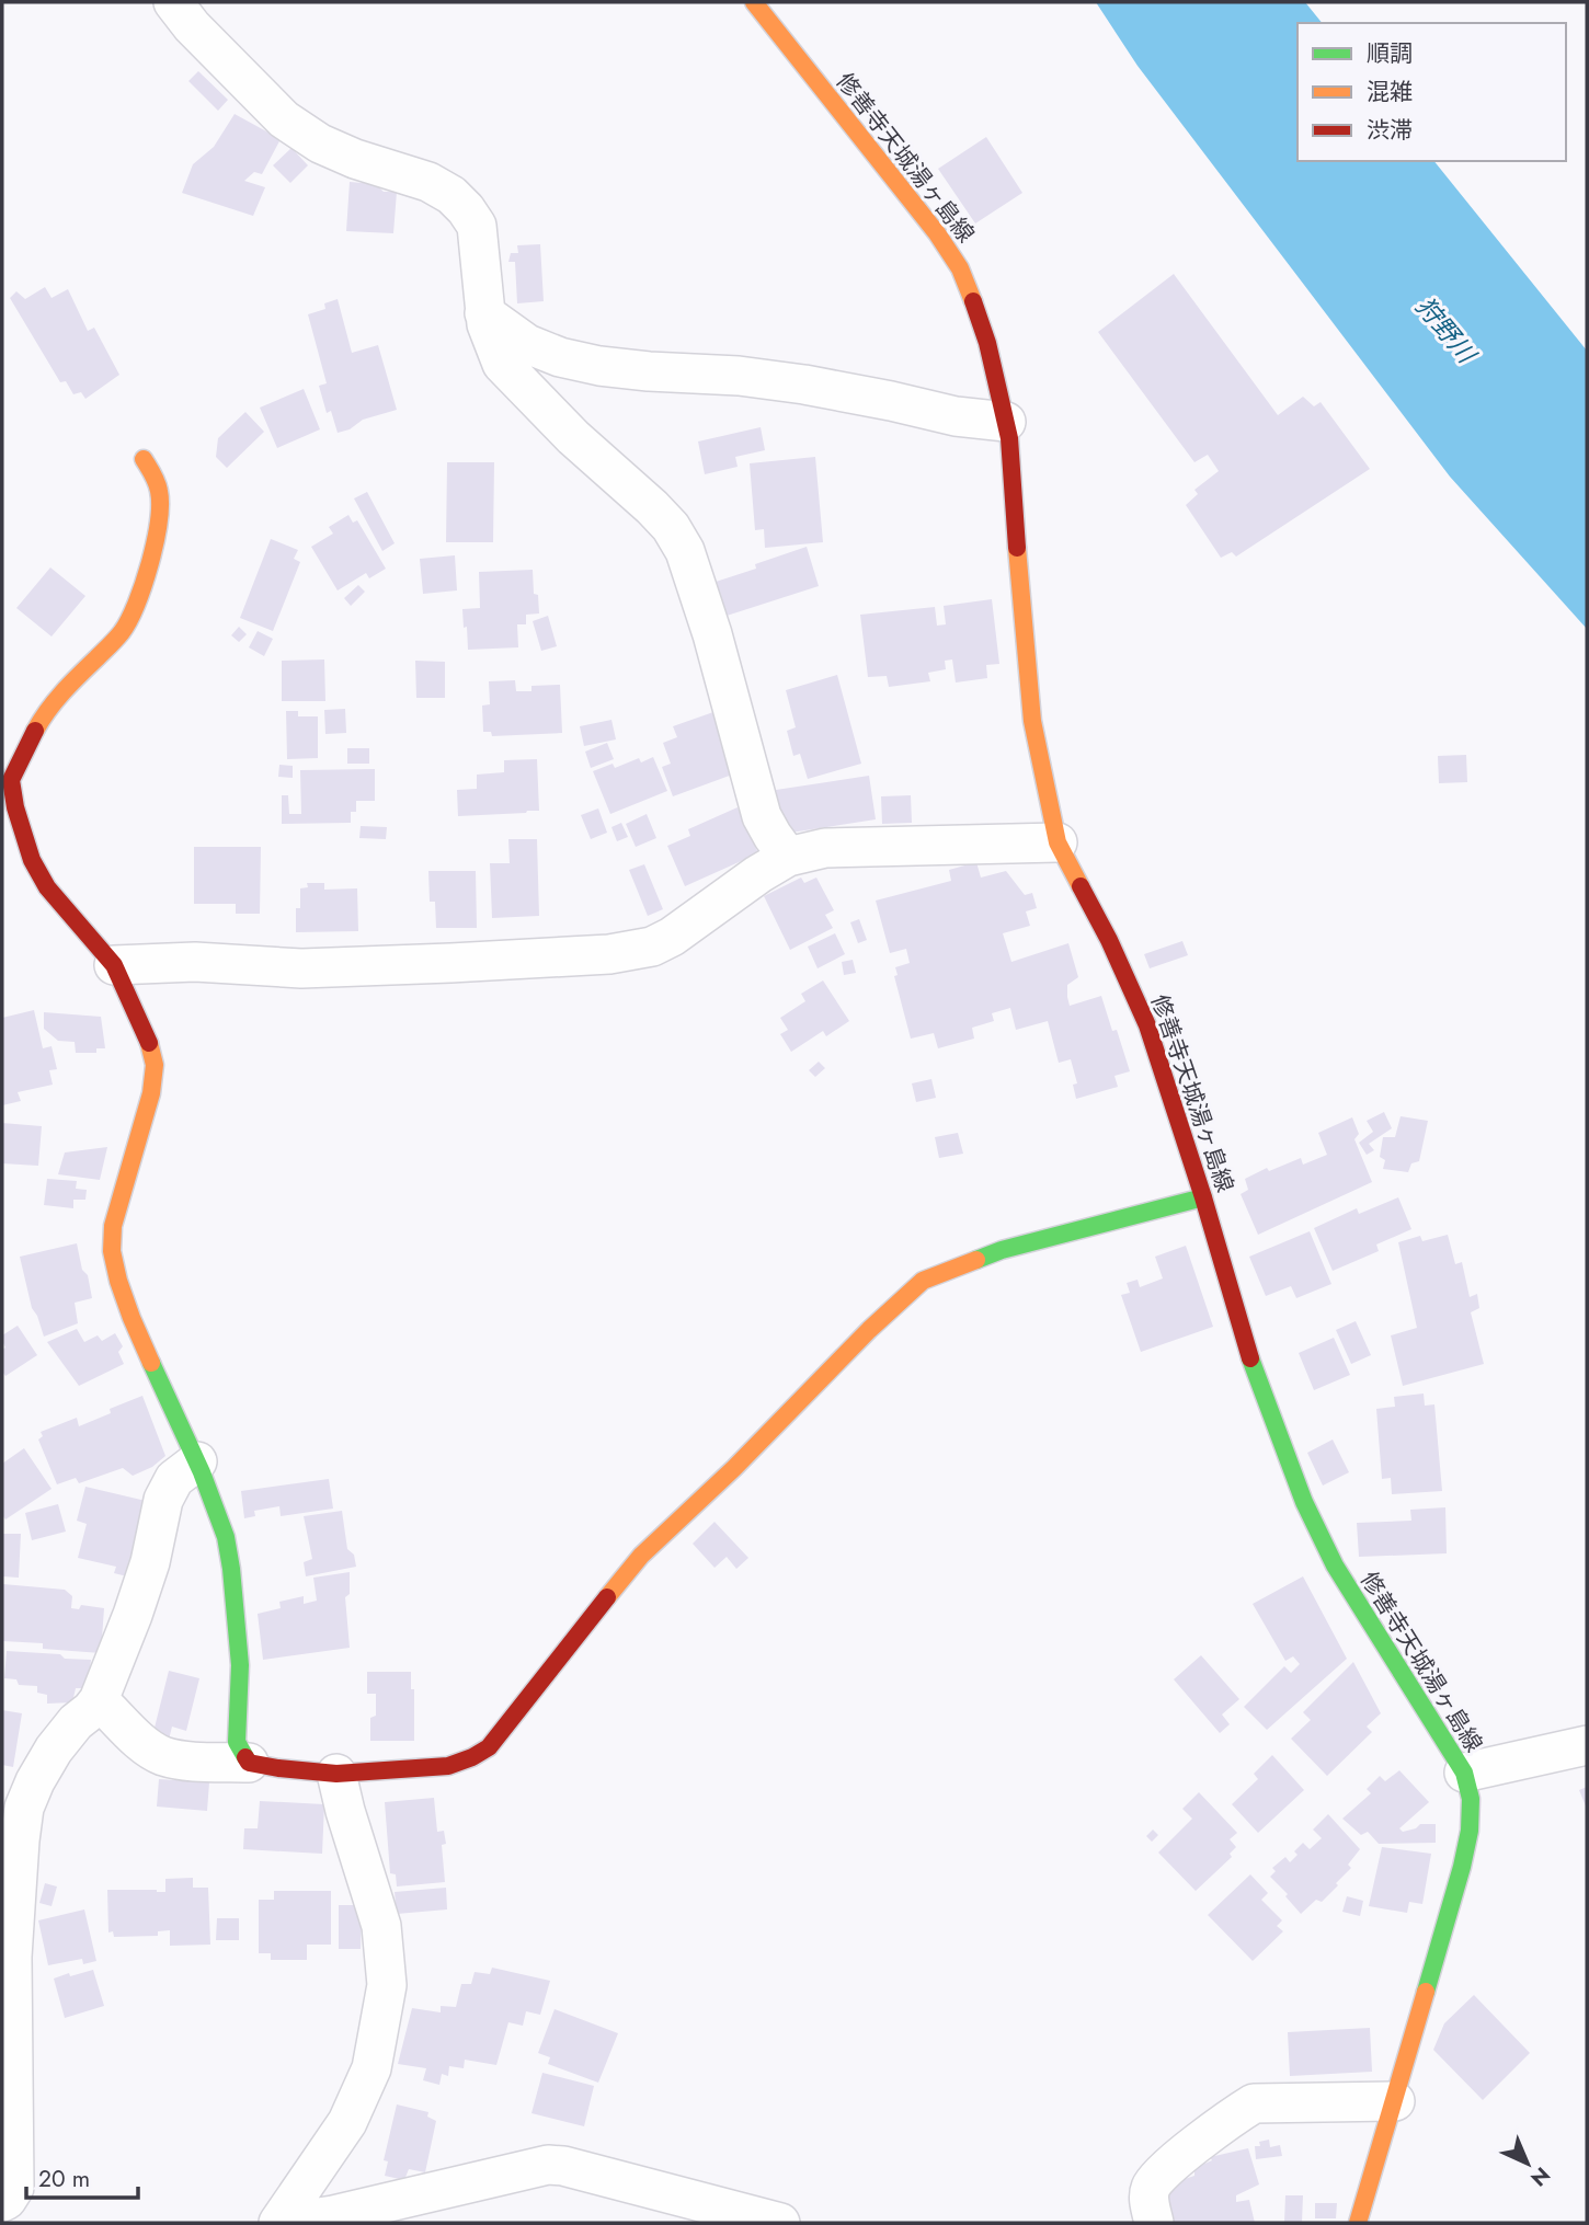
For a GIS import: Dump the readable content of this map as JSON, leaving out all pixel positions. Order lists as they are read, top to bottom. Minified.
{"streets":{"street":["修善寺天城湯ヶ島線"]},"water":["狩野川"],"legend":["順調","混雑","渋滞"],"scale_bar":"20 m","north":"bottom right"}
